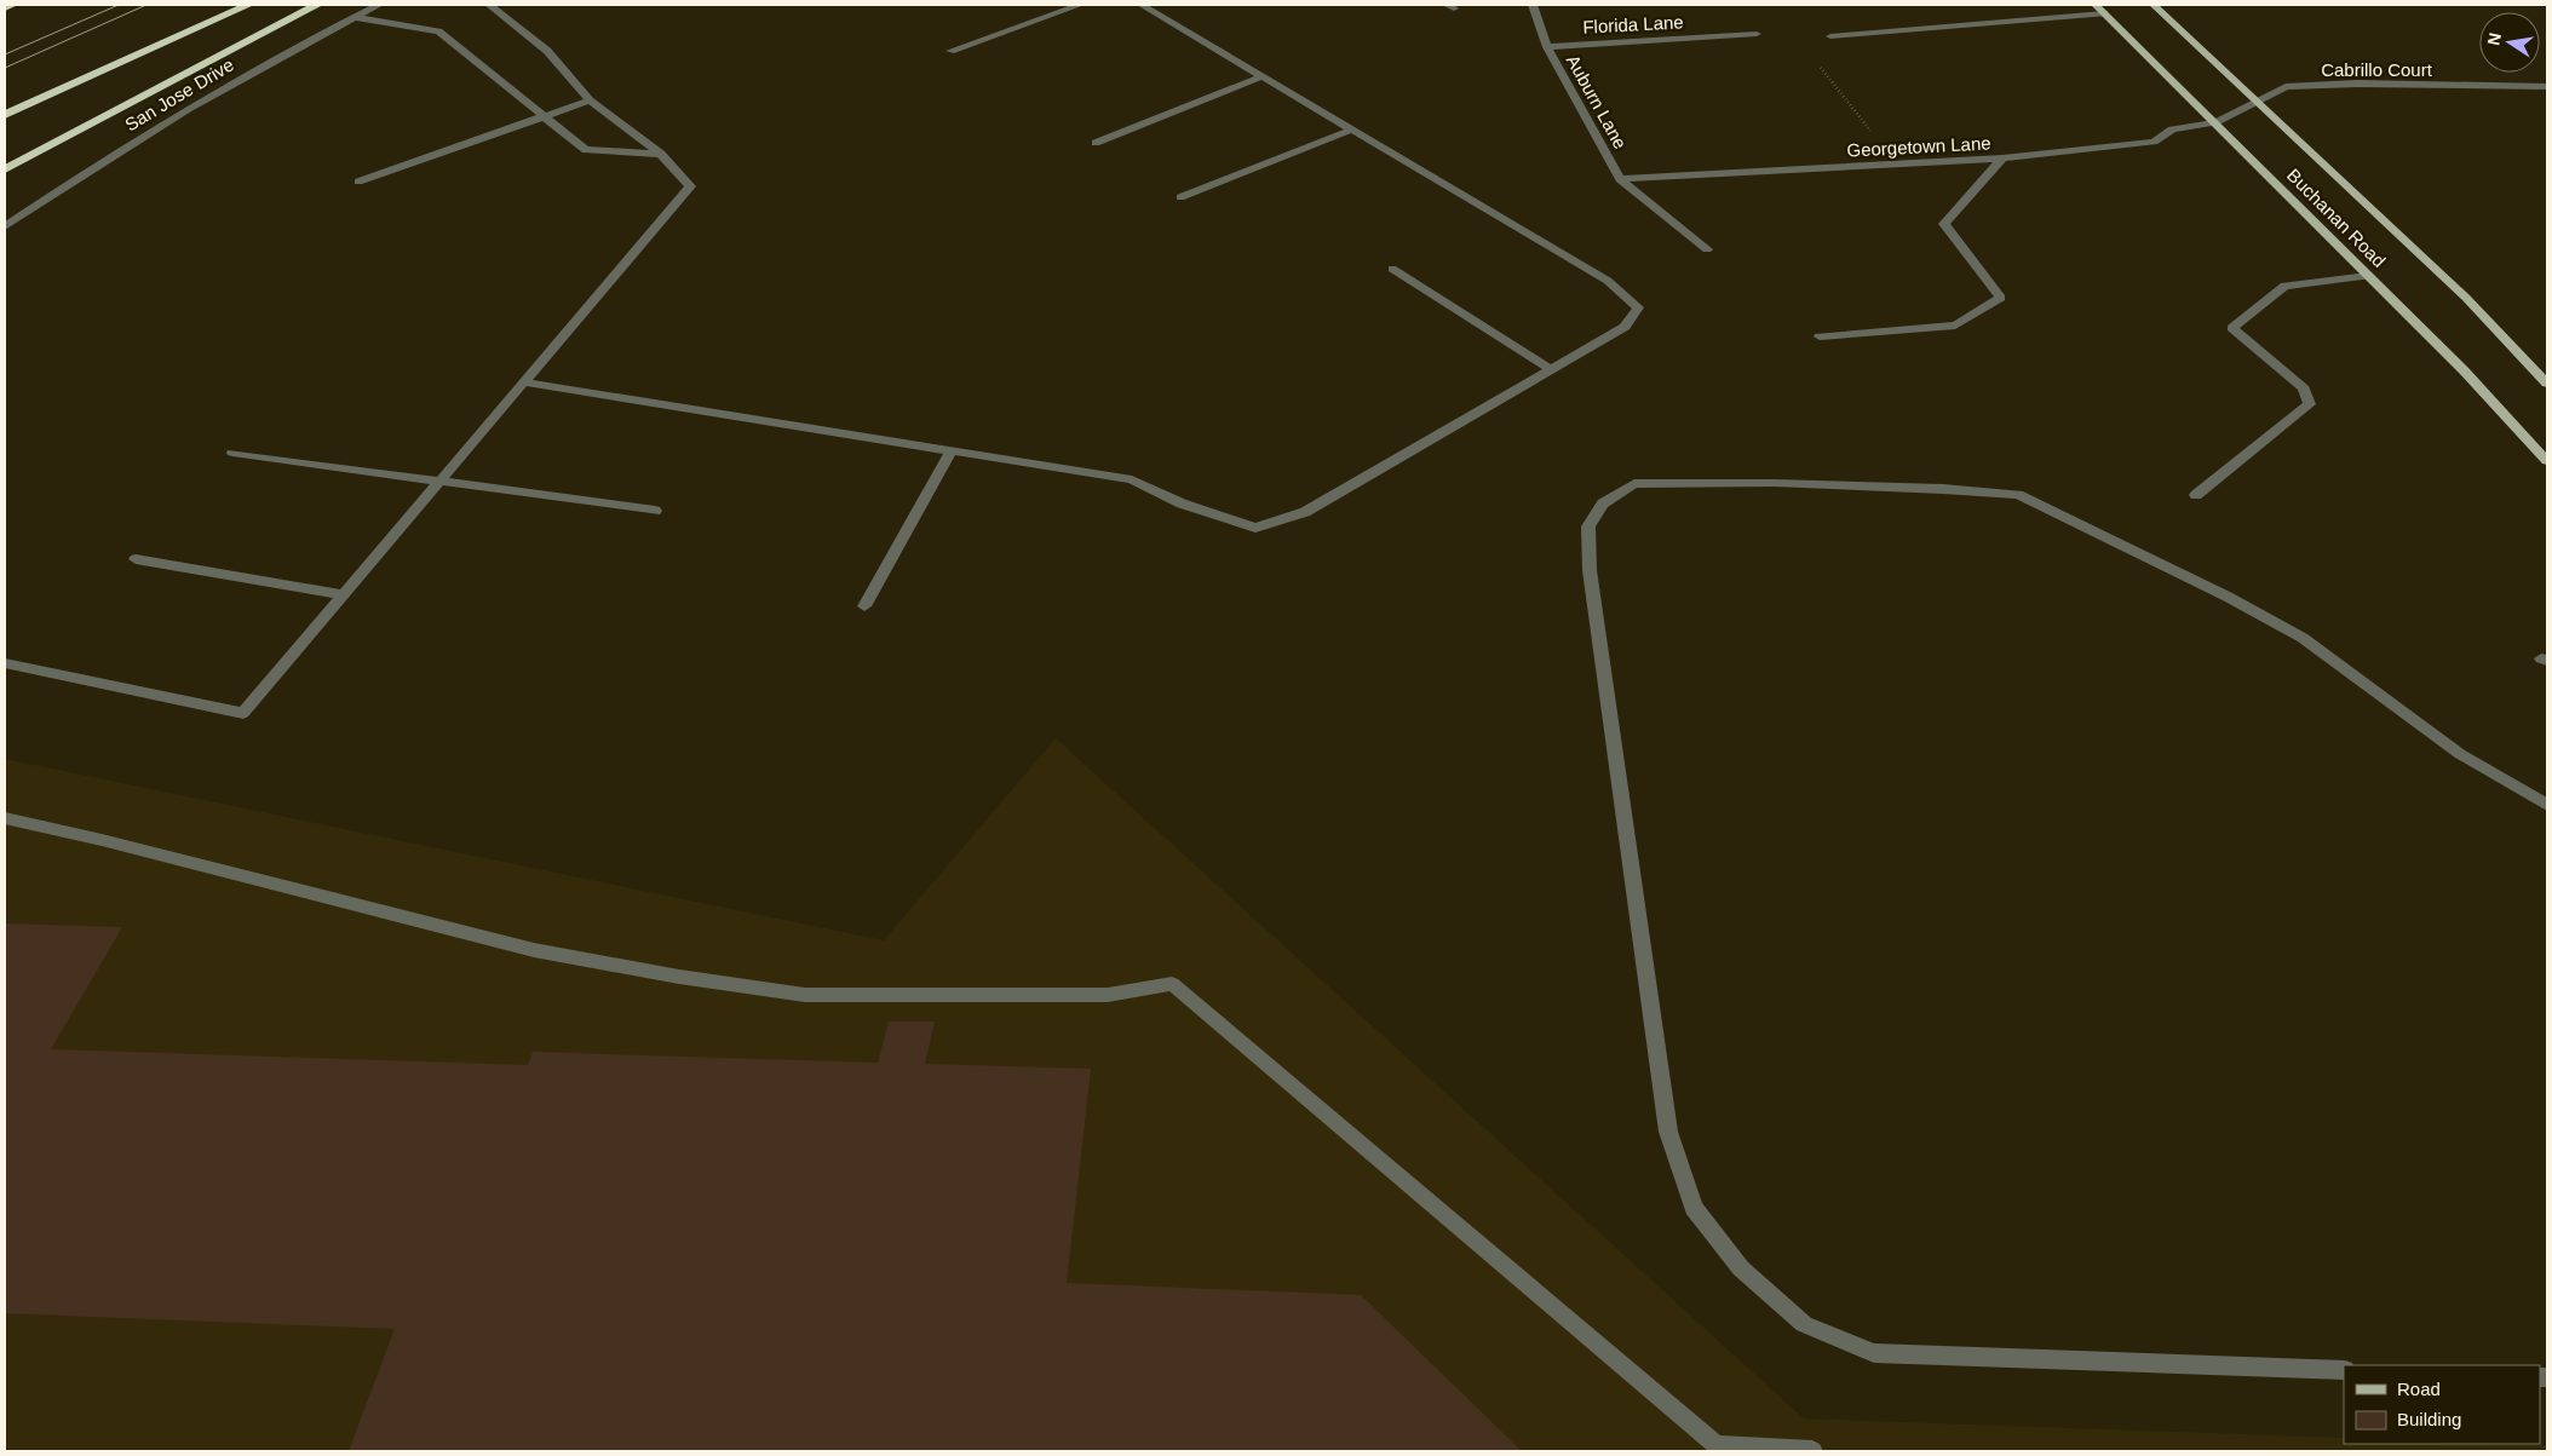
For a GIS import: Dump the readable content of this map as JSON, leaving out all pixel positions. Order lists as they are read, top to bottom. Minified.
{"streets":{"main road":["Buchanan Road"],"street":["Florida Lane","Cabrillo Court","San Jose Drive","Auburn Lane","Georgetown Lane"]},"crossings":[["Florida Lane","Auburn Lane"],["Cabrillo Court","Georgetown Lane"],["Cabrillo Court","Buchanan Road"],["Auburn Lane","Georgetown Lane"],["Georgetown Lane","Buchanan Road"]],"legend":["Road","Building"],"north":"left"}
